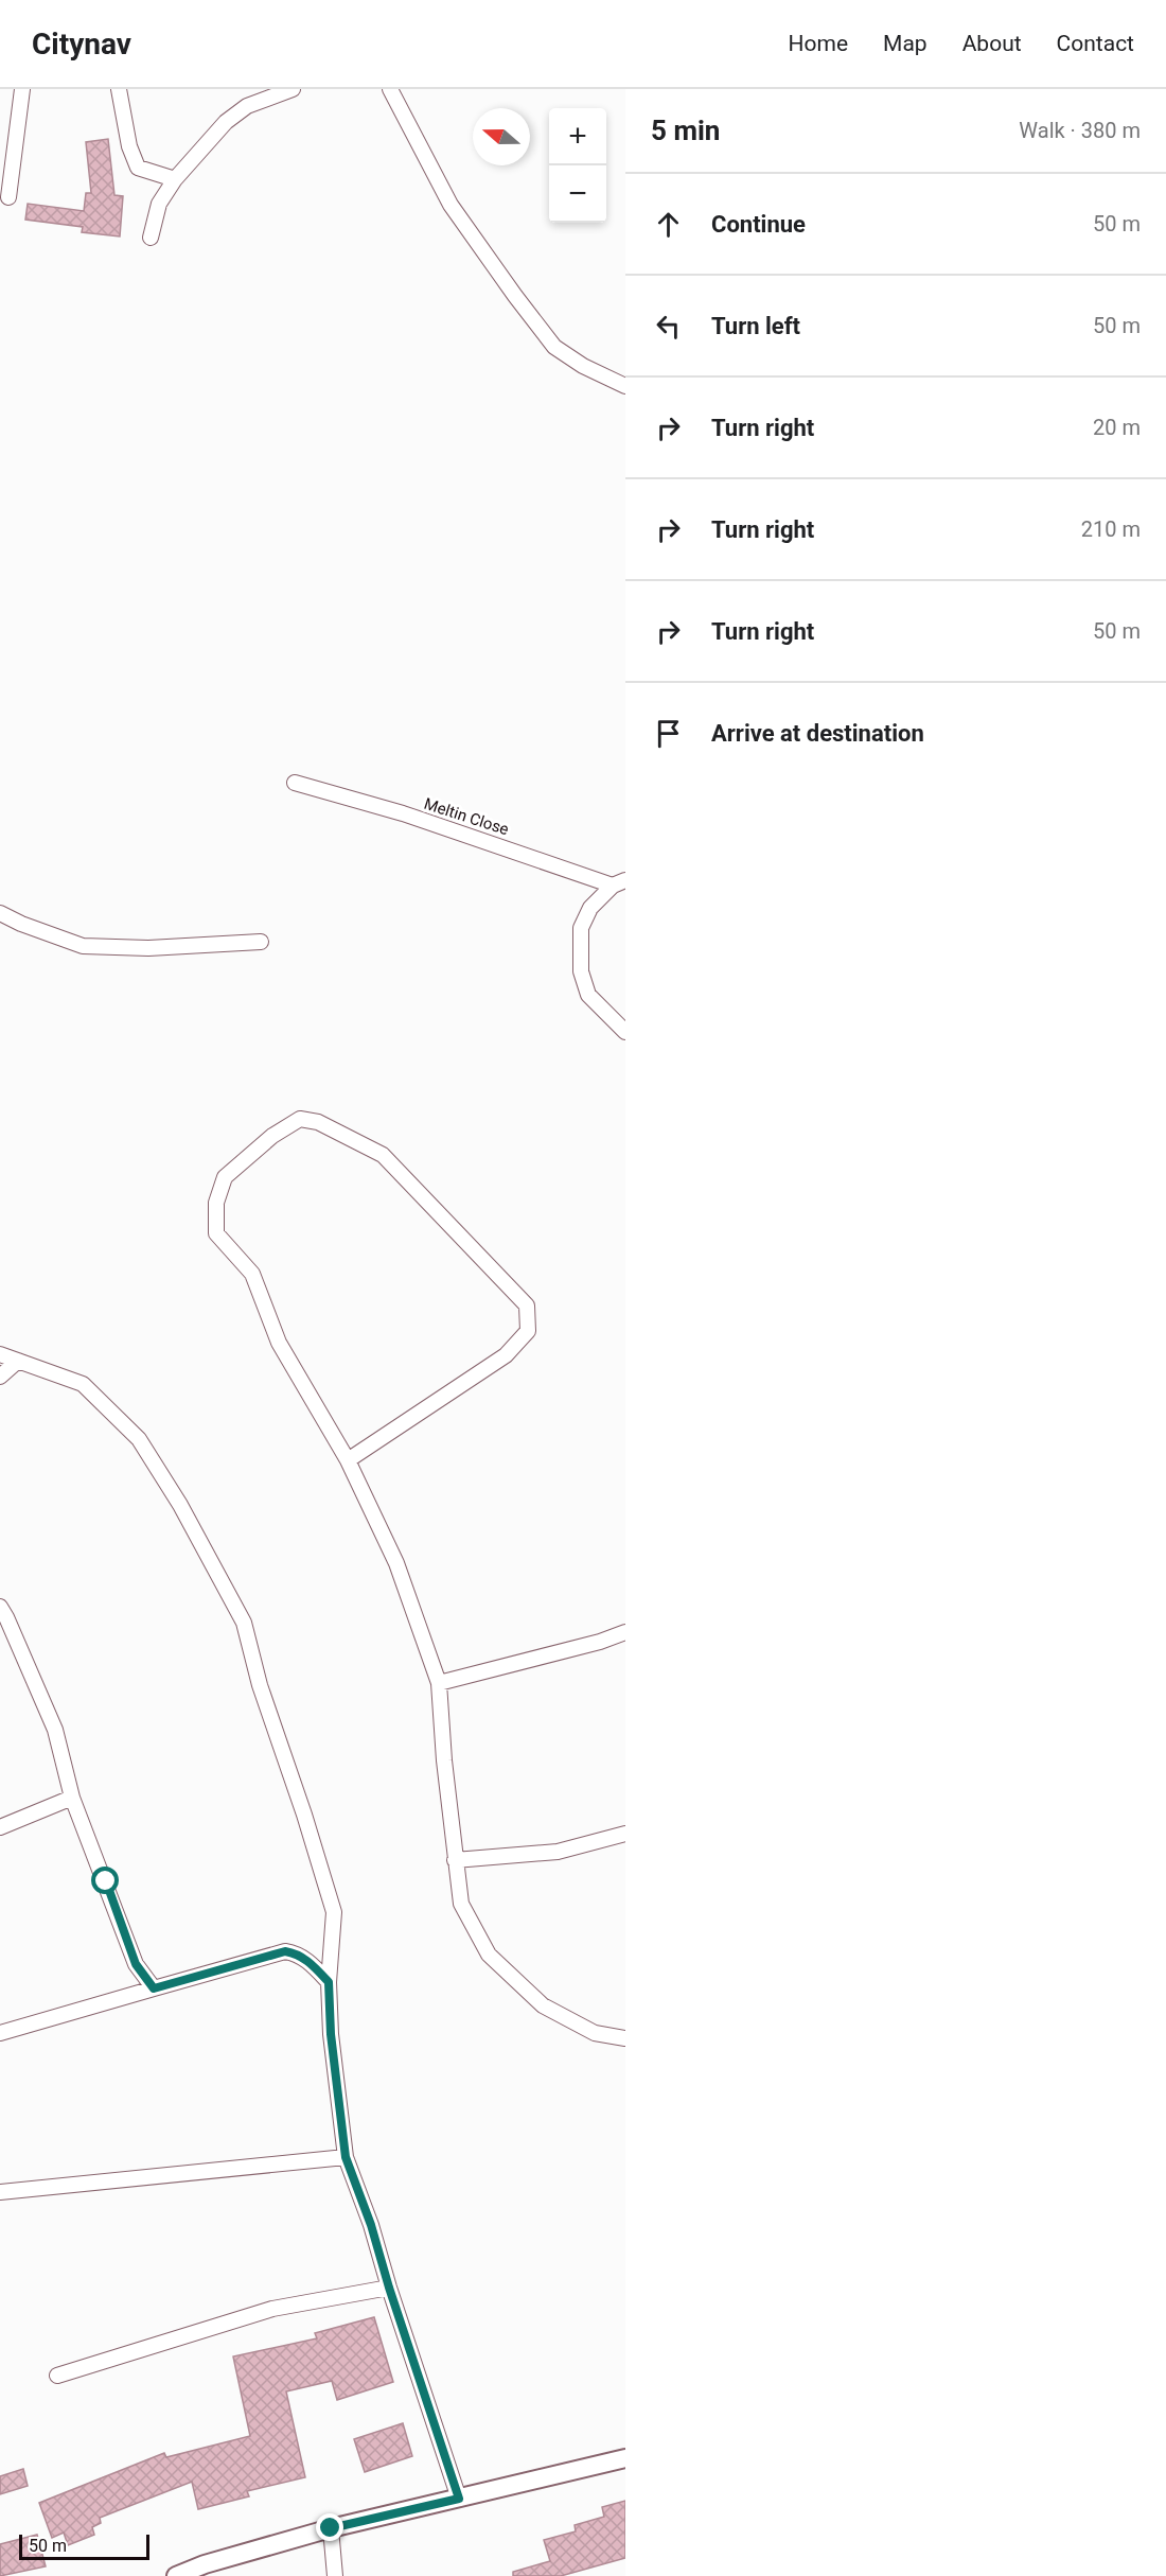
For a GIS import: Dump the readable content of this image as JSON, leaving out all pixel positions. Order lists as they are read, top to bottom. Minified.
{"streets":{"street":["Meltin Close"]},"scale_bar":"50 m","north":"left","page":{"header":"Citynav","nav":["Home","Map","About","Contact"],"heading":["5 min","Walk · 380 m"],"map_buttons":["+","−"],"list":[["Continue","50 m"],["Turn left","50 m"],["Turn right","20 m"],["Turn right","210 m"],["Turn right","50 m"],"Arrive at destination"],"scale":"50 m"}}
